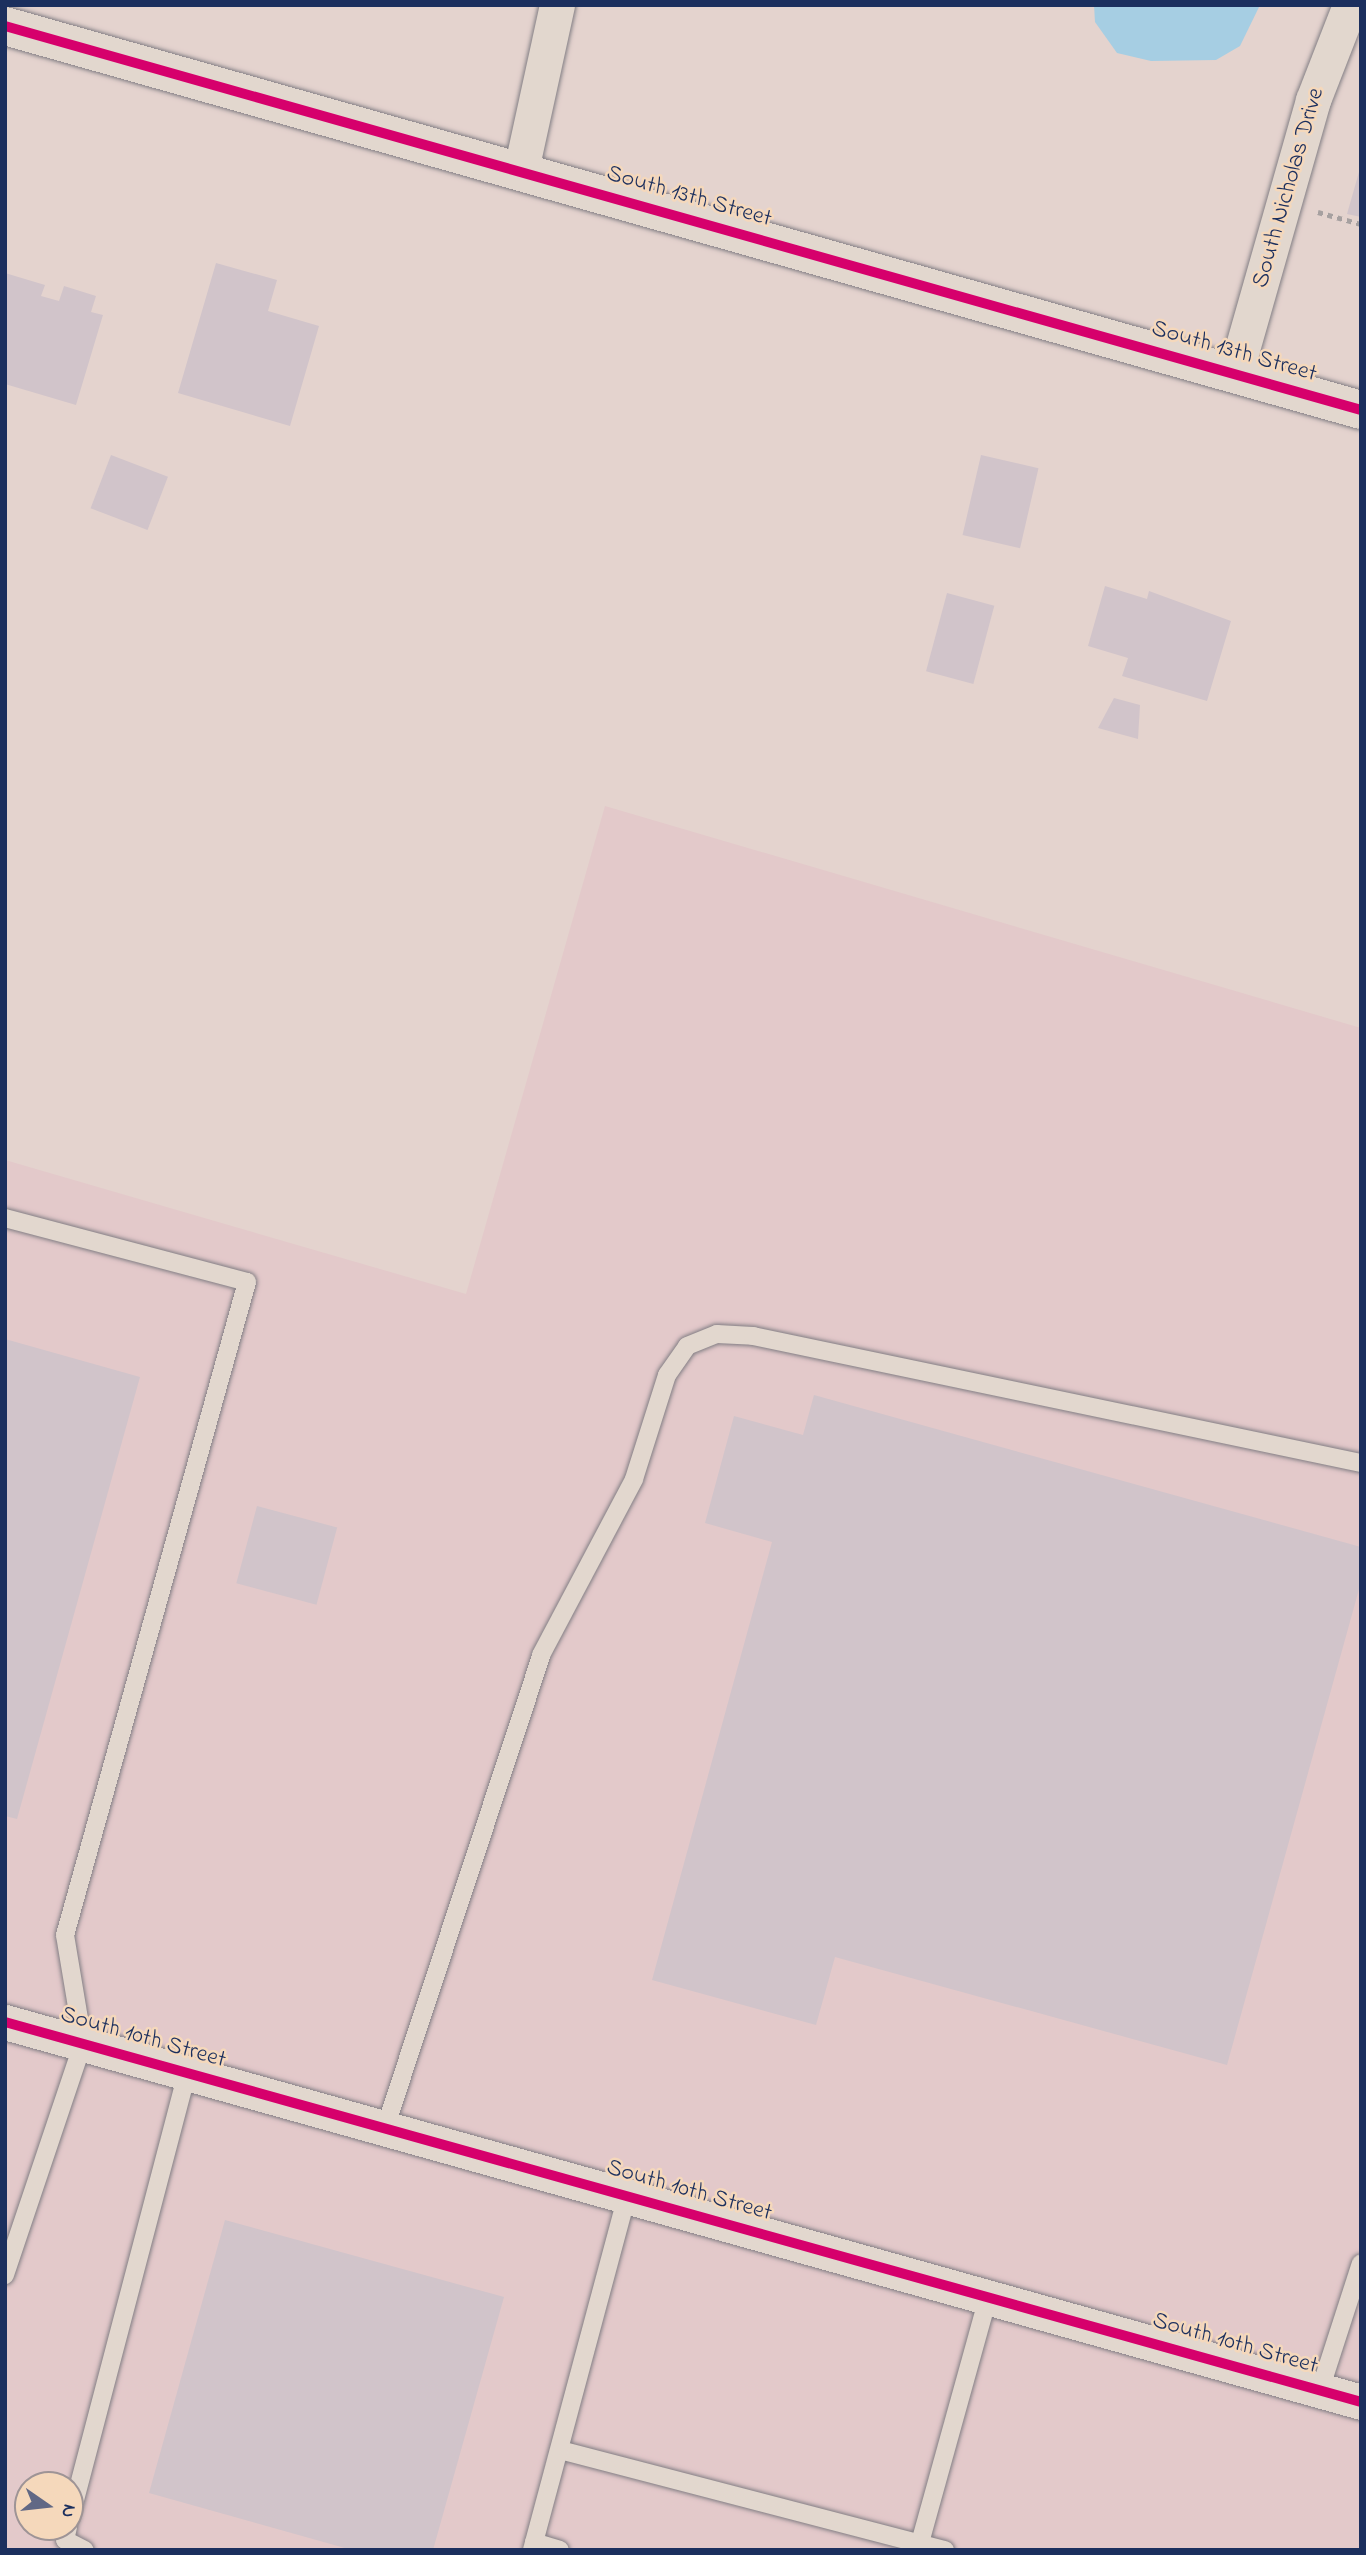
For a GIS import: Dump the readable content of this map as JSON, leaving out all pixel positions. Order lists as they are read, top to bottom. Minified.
{"streets":{"street":["South Nicholas Drive","South 13th Street","South 10th Street"]},"crossings":[["South Nicholas Drive","South 13th Street"]],"north":"right"}
